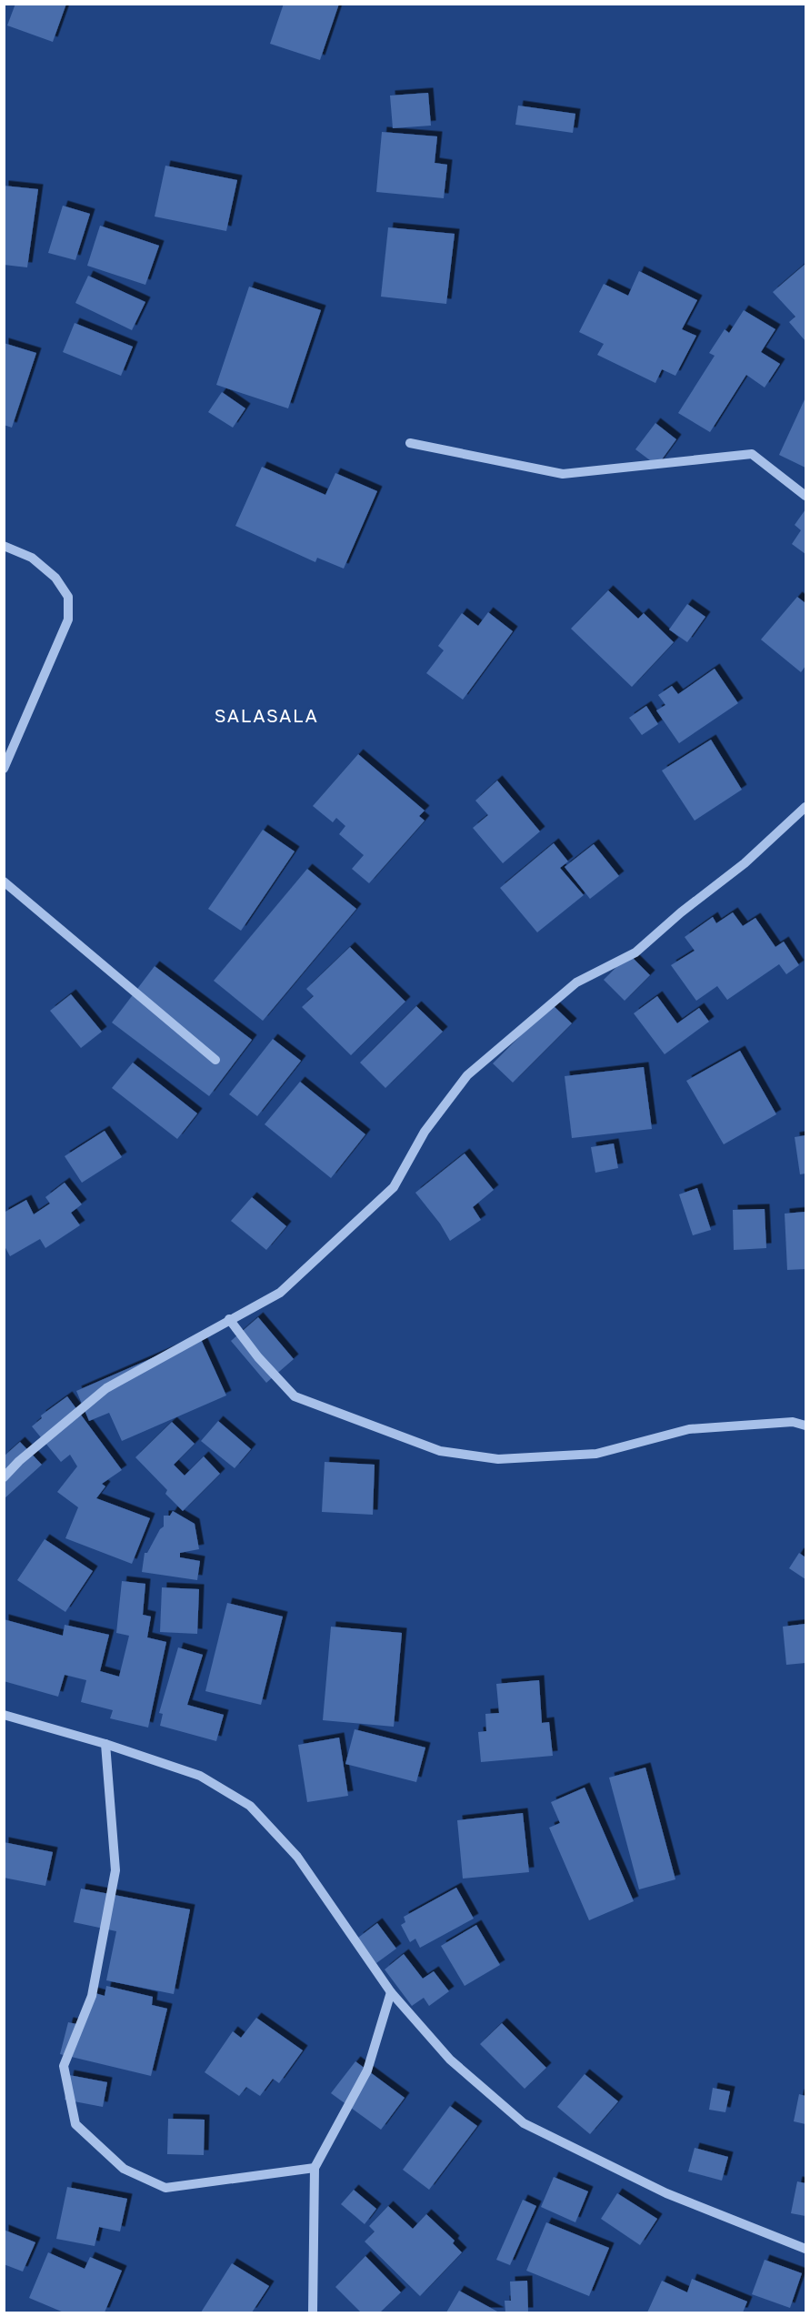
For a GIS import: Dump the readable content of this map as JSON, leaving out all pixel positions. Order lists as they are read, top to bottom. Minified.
{"districts":["SALASALA"]}
